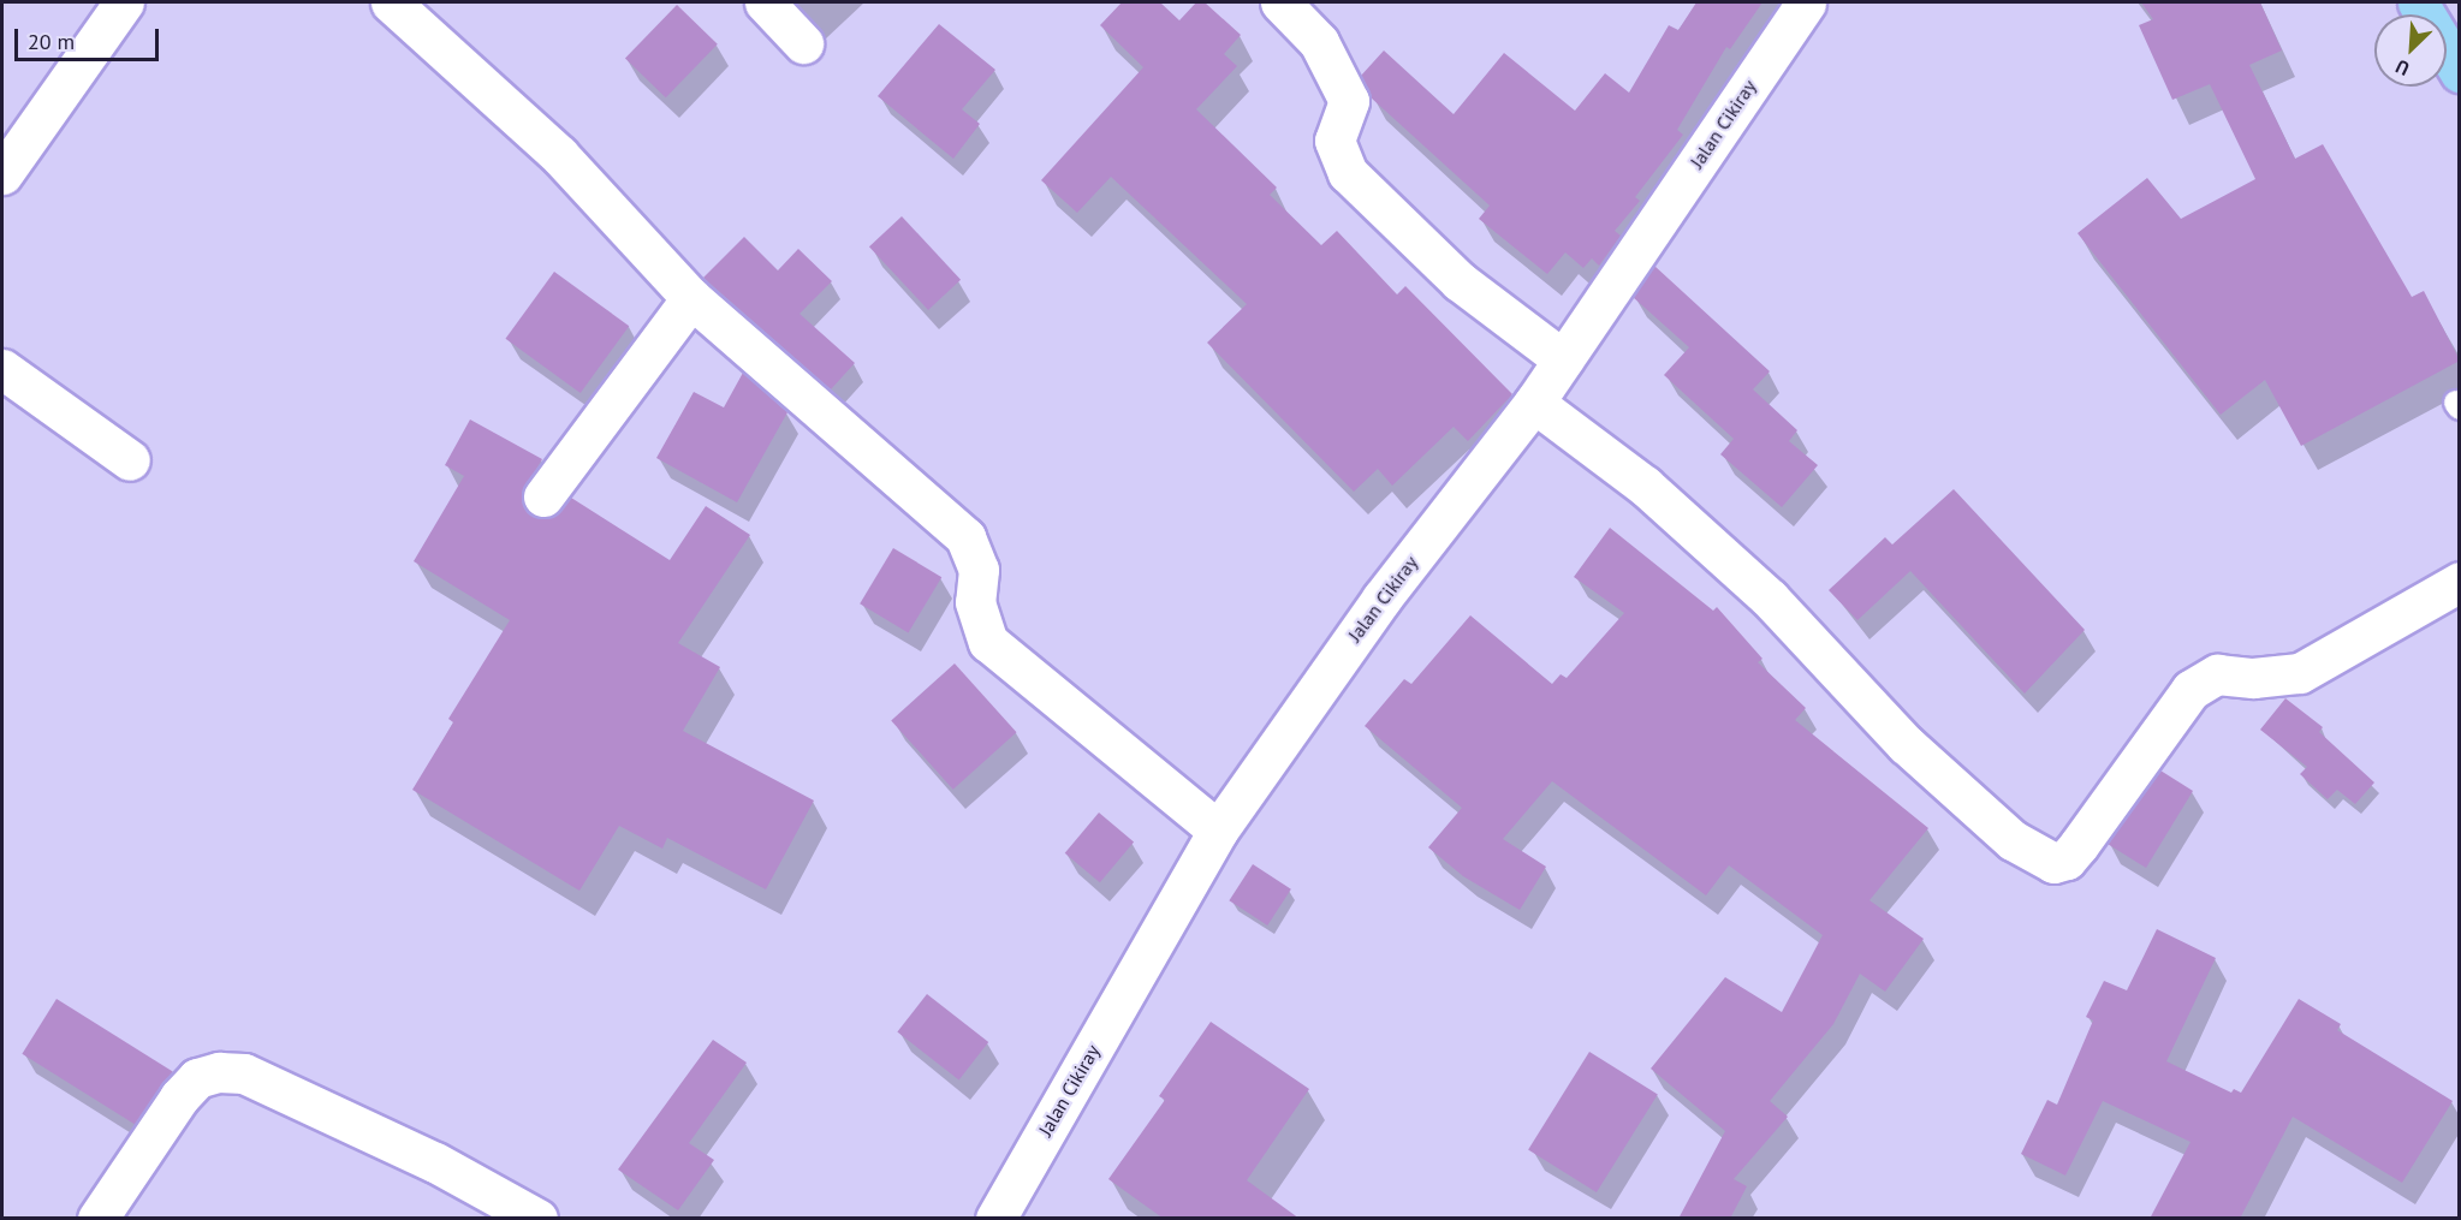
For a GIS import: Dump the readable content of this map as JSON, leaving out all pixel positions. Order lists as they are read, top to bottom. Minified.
{"streets":{"street":["Jalan Cikiray"]},"scale_bar":"20 m","north":"bottom left"}
